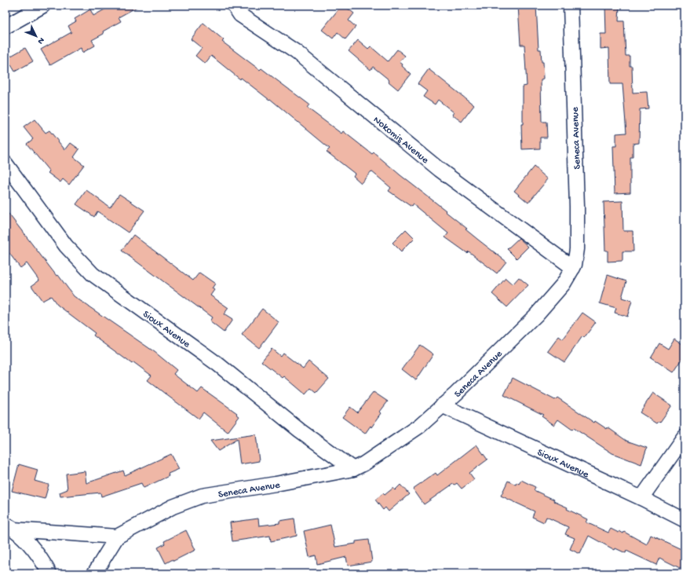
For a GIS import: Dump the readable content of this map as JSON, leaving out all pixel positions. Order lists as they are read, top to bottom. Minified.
{"streets":{"street":["Nokomis Avenue","Seneca Avenue","Sioux Avenue"]},"crossings":[["Nokomis Avenue","Seneca Avenue"],["Seneca Avenue","Sioux Avenue"]],"north":"bottom right"}
